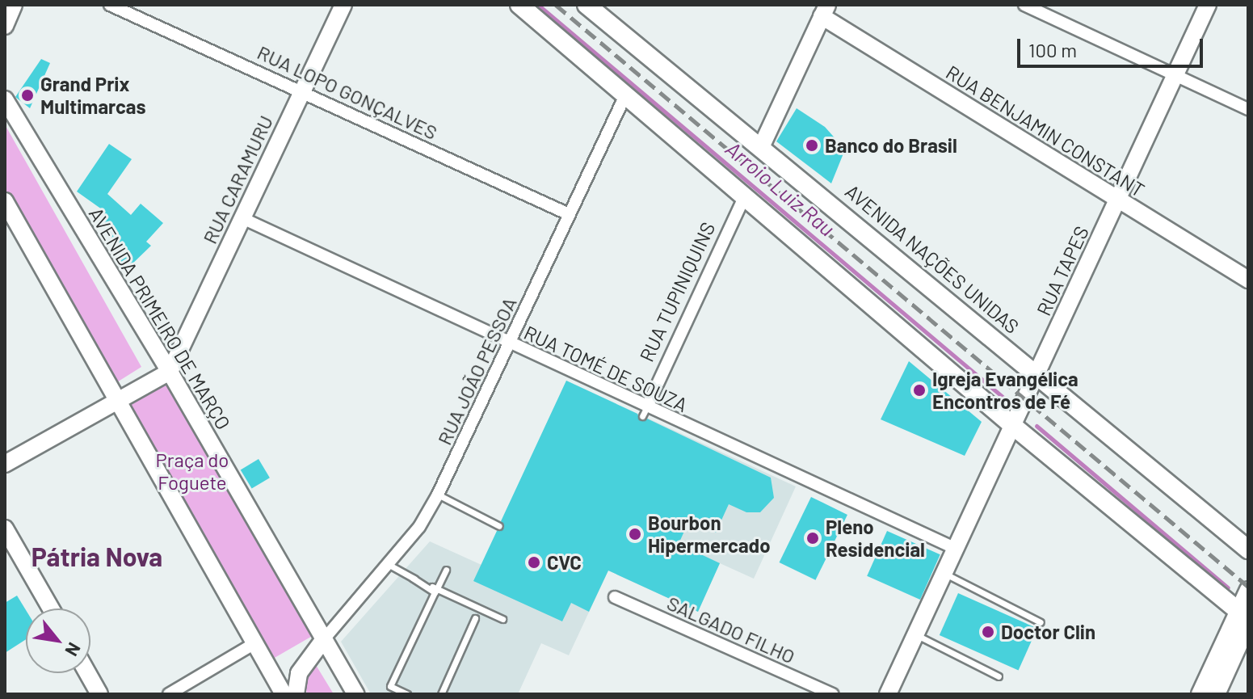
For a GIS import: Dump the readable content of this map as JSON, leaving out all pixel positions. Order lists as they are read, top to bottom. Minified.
{"streets":{"main road":["RUA BENJAMIN CONSTANT","RUA CARAMURU","AVENIDA NAÇÕES UNIDAS","RUA TAPES","AVENIDA PRIMEIRO DE MARÇO"],"street":["RUA LOPO GONÇALVES","RUA TUPINIQUINS","RUA TOMÉ DE SOUZA","RUA JOÃO PESSOA","SALGADO FILHO"]},"crossings":[["RUA LOPO GONÇALVES","RUA CARAMURU"],["RUA LOPO GONÇALVES","RUA JOÃO PESSOA"],["RUA BENJAMIN CONSTANT","RUA TAPES"],["RUA CARAMURU","AVENIDA PRIMEIRO DE MARÇO"],["RUA CARAMURU","RUA TOMÉ DE SOUZA"],["AVENIDA NAÇÕES UNIDAS","RUA TAPES"],["RUA TAPES","RUA TOMÉ DE SOUZA"],["RUA TUPINIQUINS","RUA TOMÉ DE SOUZA"],["AVENIDA PRIMEIRO DE MARÇO","RUA JOÃO PESSOA"],["RUA TOMÉ DE SOUZA","RUA JOÃO PESSOA"]],"districts":["Pátria Nova"],"water":["Arroio Luiz Rau"],"parks":["Praça do Foguete"],"places":["Grand Prix Multimarcas","Banco do Brasil","Igreja Evangélica Encontros de Fé","Bourbon Hipermercado","Pleno Residencial","CVC","Doctor Clin"],"scale_bar":"100 m","north":"bottom right"}
